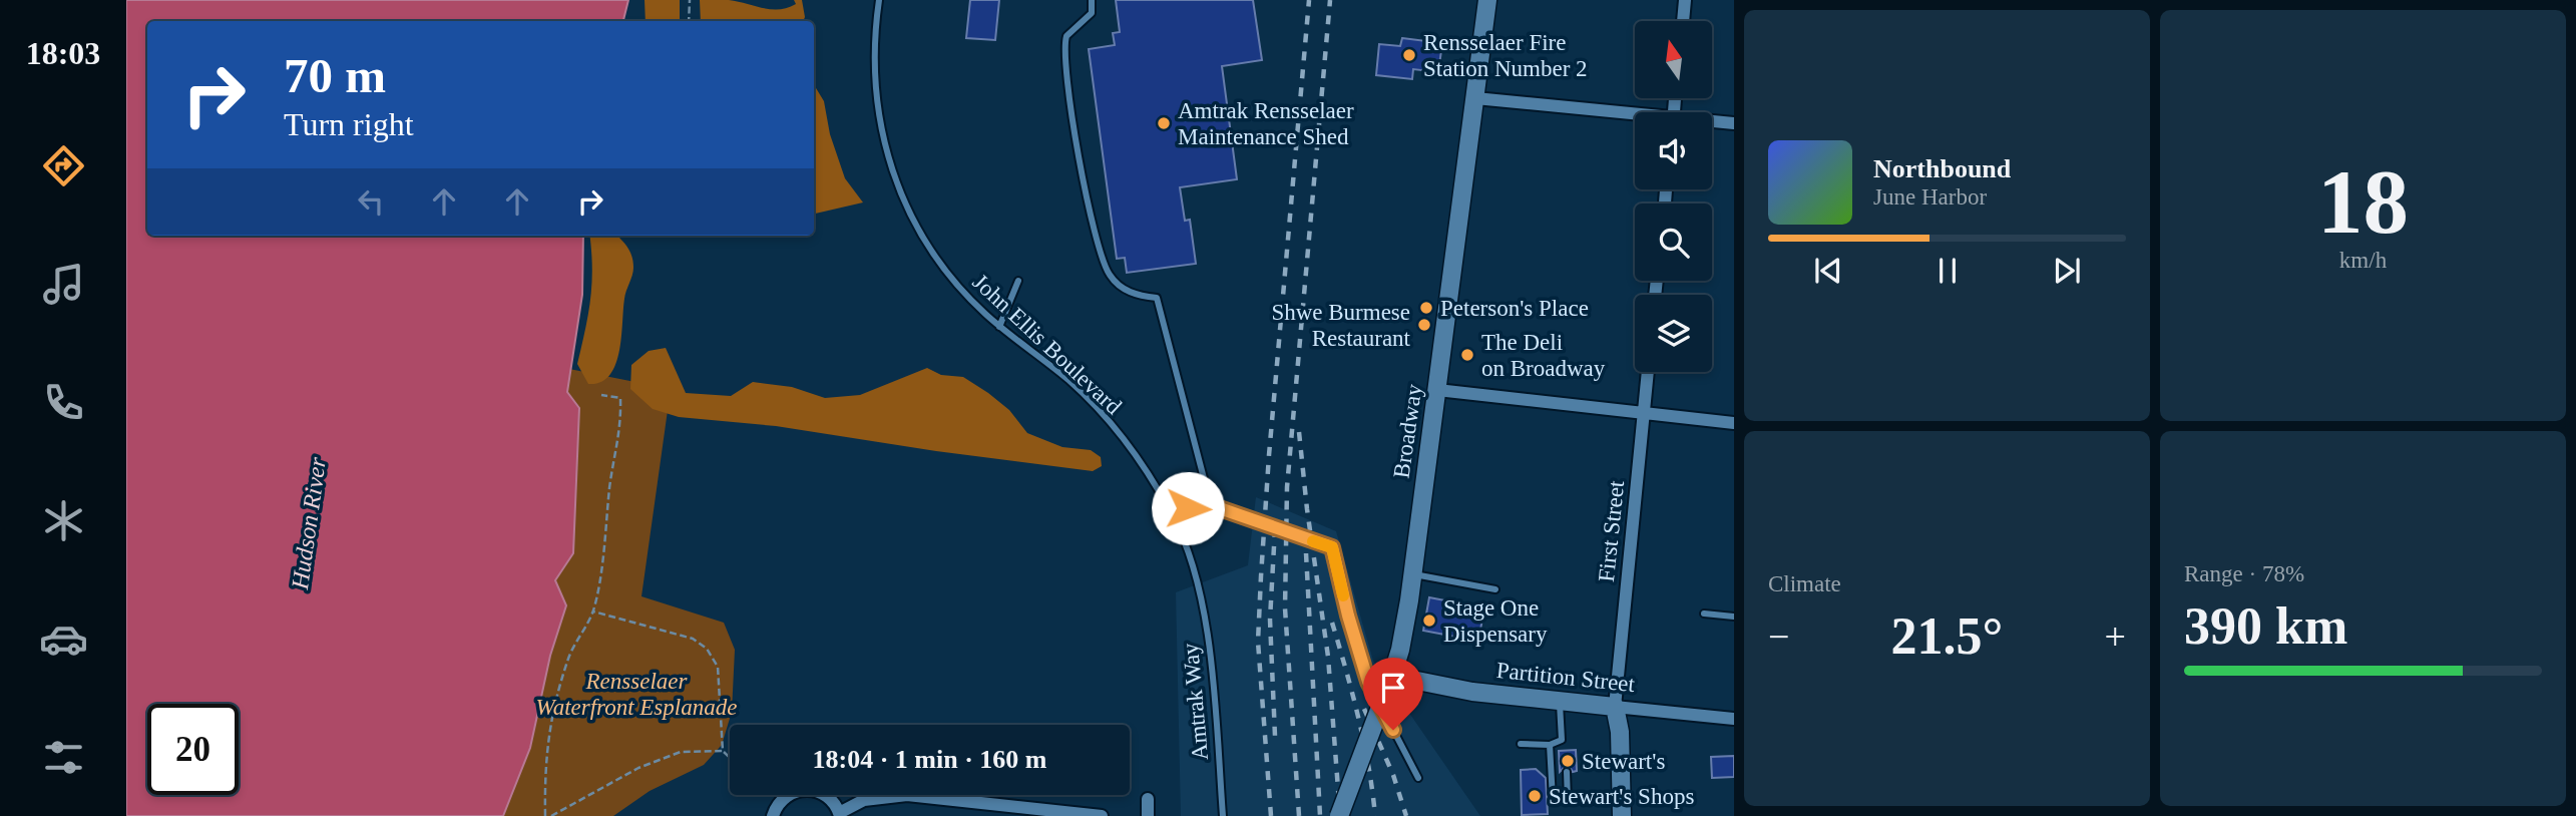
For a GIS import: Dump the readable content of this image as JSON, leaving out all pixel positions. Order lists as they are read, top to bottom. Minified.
{"streets":{"street":["Broadway","First Street","Partition Street"],"lane":["John Ellis Boulevard","Amtrak Way"]},"crossings":[["John Ellis Boulevard","Amtrak Way"],["Broadway","Partition Street"],["First Street","Partition Street"]],"water":["Hudson River"],"parks":["Rensselaer Waterfront Esplanade"],"places":["Rensselaer Fire Station Number 2","Amtrak Rensselaer Maintenance Shed","Peterson's Place","Shwe Burmese Restaurant","The Deli on Broadway","Stage One Dispensary","Stewart's","Stewart's Shops"],"north":"top","page":{"tabs":"18:03","tile":[["18","km/h"],"Climate",["Range · 78%","390 km"]],"turn":["70 m","Turn right"],"song":["Northbound","June Harbor"],"heat":["−","21.5°","+"],"limit":"20","trip":"18:04 · 1 min · 160 m"}}
